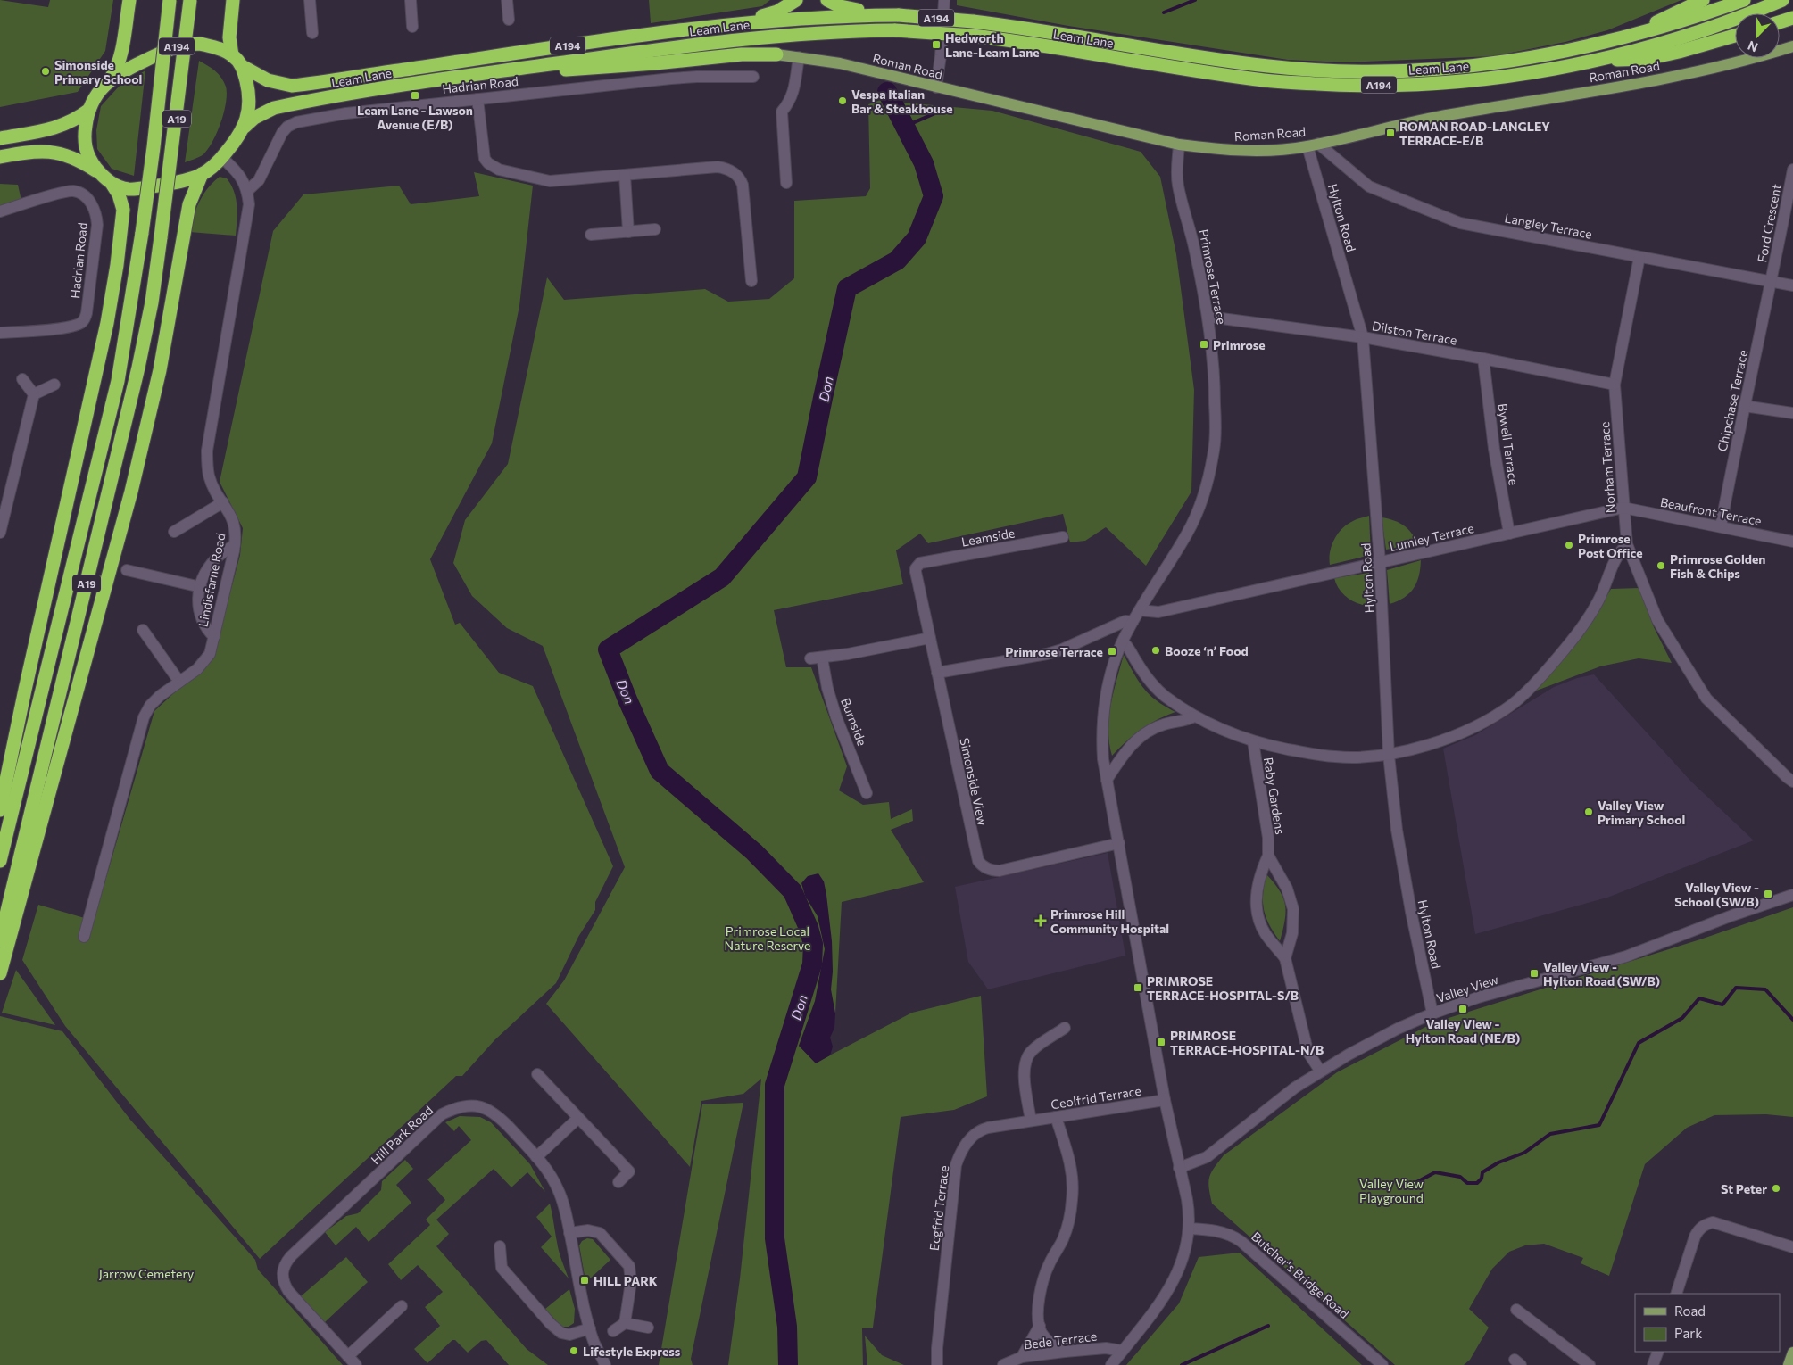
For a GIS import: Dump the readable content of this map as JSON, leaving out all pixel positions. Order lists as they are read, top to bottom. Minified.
{"streets":{"highway":["A194","Leam Lane","A19"],"main road":["Roman Road"],"street":["Hadrian Road","Hylton Road","Ford Crescent","Langley Terrace","Primrose Terrace","Dilston Terrace","Chipchase Terrace","Bywell Terrace","Norham Terrace","Beaufront Terrace","Leamside","Lumley Terrace","Lindisfarne Road","Burnside","Simonside View","Raby Gardens","Valley View","Ceolfrid Terrace","Hill Park Road","Ecgfrid Terrace","Butcher's Bridge Road","Bede Terrace"]},"crossings":[["A194","Leam Lane"],["A194","Lindisfarne Road"],["Leam Lane","Lindisfarne Road"],["Roman Road","Hylton Road"],["Roman Road","Langley Terrace"],["Roman Road","Primrose Terrace"],["Hadrian Road","Lindisfarne Road"],["Hylton Road","Langley Terrace"],["Hylton Road","Dilston Terrace"],["Hylton Road","Lumley Terrace"],["Hylton Road","Valley View"],["Ford Crescent","Langley Terrace"],["Ford Crescent","Chipchase Terrace"],["Langley Terrace","Chipchase Terrace"],["Langley Terrace","Norham Terrace"],["Primrose Terrace","Dilston Terrace"],["Primrose Terrace","Lumley Terrace"],["Primrose Terrace","Simonside View"],["Primrose Terrace","Valley View"],["Primrose Terrace","Ceolfrid Terrace"],["Primrose Terrace","Butcher's Bridge Road"],["Primrose Terrace","Bede Terrace"],["Dilston Terrace","Bywell Terrace"],["Dilston Terrace","Norham Terrace"],["Chipchase Terrace","Beaufront Terrace"],["Bywell Terrace","Lumley Terrace"],["Norham Terrace","Beaufront Terrace"],["Norham Terrace","Lumley Terrace"],["Beaufront Terrace","Lumley Terrace"],["Leamside","Simonside View"],["Burnside","Simonside View"],["Raby Gardens","Valley View"],["Ceolfrid Terrace","Ecgfrid Terrace"]],"water":["Don"],"parks":["Primrose Local Nature Reserve","Valley View Playground","Jarrow Cemetery"],"places":{"transit":["Hedworth Lane-Leam Lane","Leam Lane - Lawson Avenue (E/B)","ROMAN ROAD-LANGLEY TERRACE-E/B","Primrose","Primrose Terrace","Valley View - School (SW/B)","Valley View - Hylton Road (SW/B)","PRIMROSE TERRACE-HOSPITAL-S/B","Valley View - Hylton Road (NE/B)","PRIMROSE TERRACE-HOSPITAL-N/B","HILL PARK"],"other":["Simonside Primary School","Vespa Italian Bar & Steakhouse","Primrose Post Office","Primrose Golden Fish & Chips","Booze ‘n’ Food","Valley View Primary School","St Peter","Lifestyle Express"],"health":["Primrose Hill Community Hospital"]},"legend":["Road","Park"],"north":"bottom left"}
